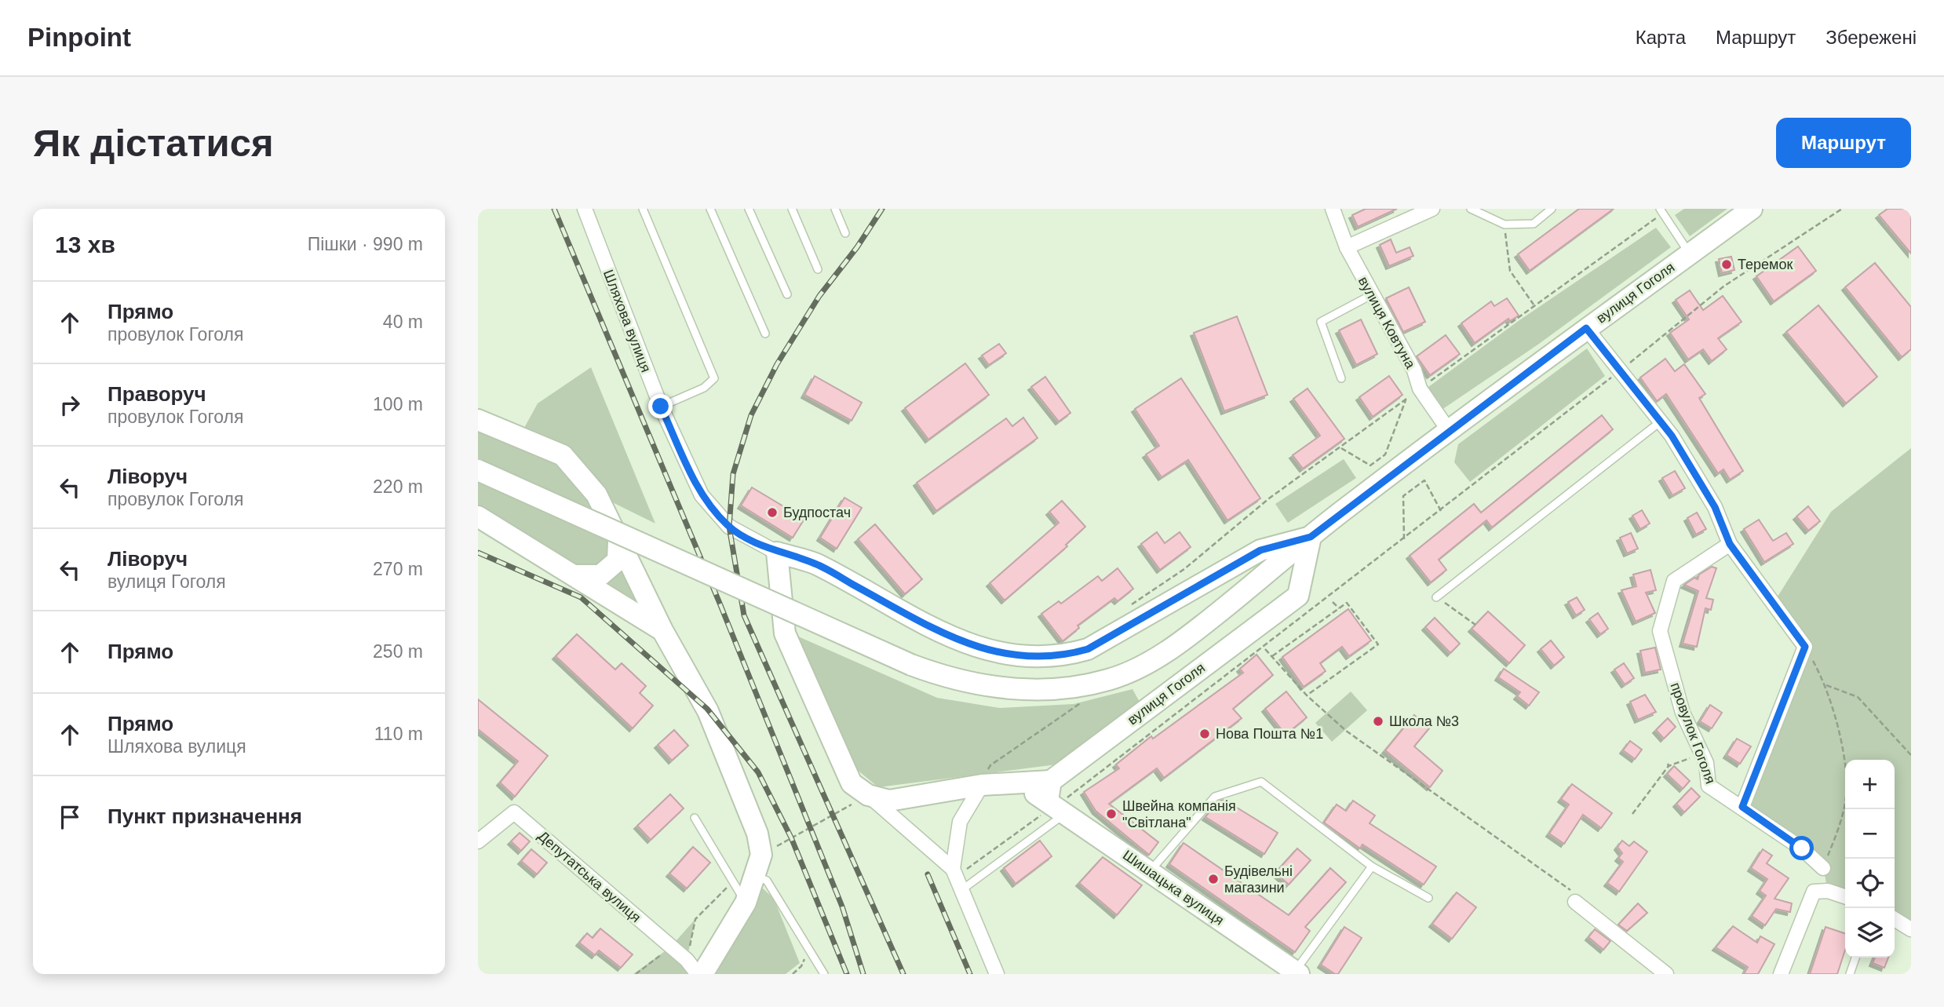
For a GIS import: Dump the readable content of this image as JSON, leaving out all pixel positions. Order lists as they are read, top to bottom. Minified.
{"streets":{"street":["вулиця Гоголя","Шляхова вулиця","вулиця Ковтуна","провулок Гоголя","Депутатська вулиця","Шишацька вулиця"]},"crossings":[["вулиця Гоголя","Шляхова вулиця"],["вулиця Гоголя","вулиця Ковтуна"],["вулиця Гоголя","Шишацька вулиця"]],"places":["Теремок","Будпостач","Школа №3","Нова Пошта №1","Швейна компанія \"Світлана\"","Будівельні магазини"],"page":{"header":"Pinpoint","nav":["Карта","Маршрут","Збережені"],"buttons":"Маршрут","title":"Як дістатися","heading":["13 хв","Пішки · 990 m"],"list":[["Прямо","провулок Гоголя","40 m"],["Праворуч","провулок Гоголя","100 m"],["Ліворуч","провулок Гоголя","220 m"],["Ліворуч","вулиця Гоголя","270 m"],["Прямо","250 m"],["Прямо","Шляхова вулиця","110 m"],"Пункт призначення"],"map_buttons":["+","−"]}}
